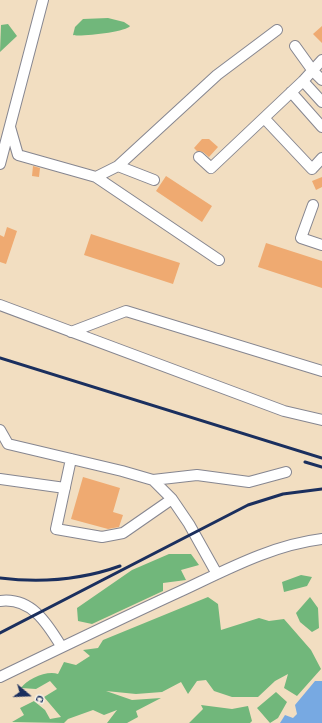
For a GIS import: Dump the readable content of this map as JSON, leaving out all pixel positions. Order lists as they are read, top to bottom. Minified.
{"north":"right"}
